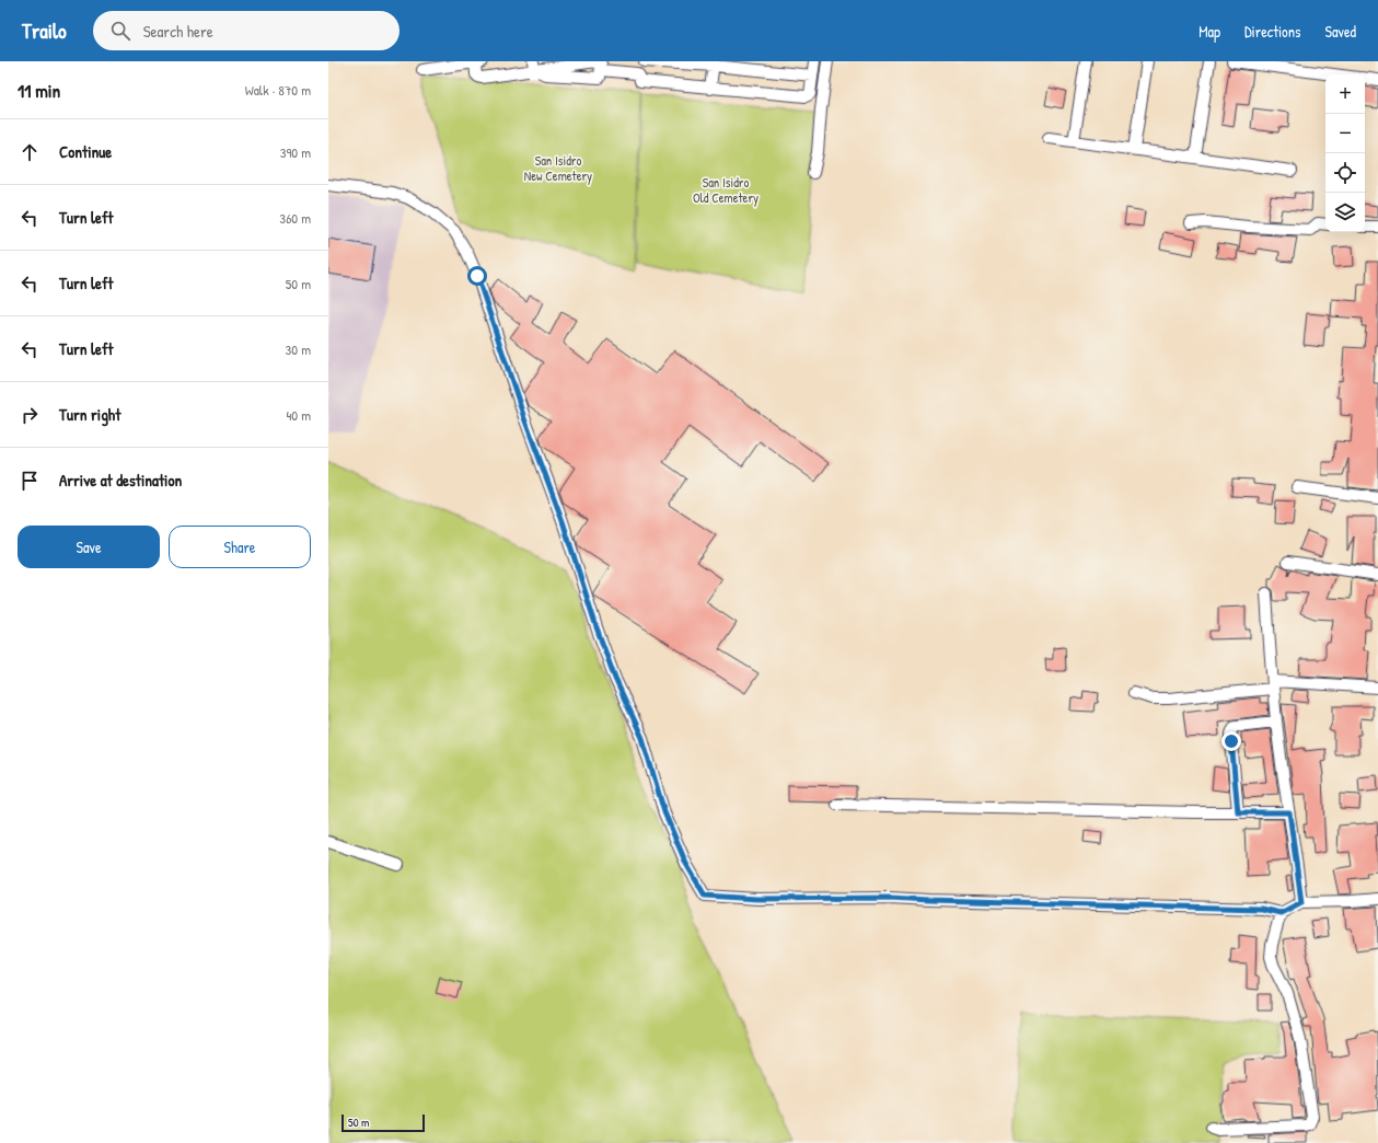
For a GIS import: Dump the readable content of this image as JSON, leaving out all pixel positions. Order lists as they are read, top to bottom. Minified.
{"parks":["San Isidro New Cemetery","San Isidro Old Cemetery"],"scale_bar":"50 m","page":{"header":"Trailo","search":"Search here","nav":["Map","Directions","Saved"],"heading":["11 min","Walk · 870 m"],"map_buttons":["+","−"],"list":[["Continue","390 m"],["Turn left","360 m"],["Turn left","50 m"],["Turn left","30 m"],["Turn right","40 m"],"Arrive at destination"],"buttons":["Save","Share"],"scale":"50 m"}}
